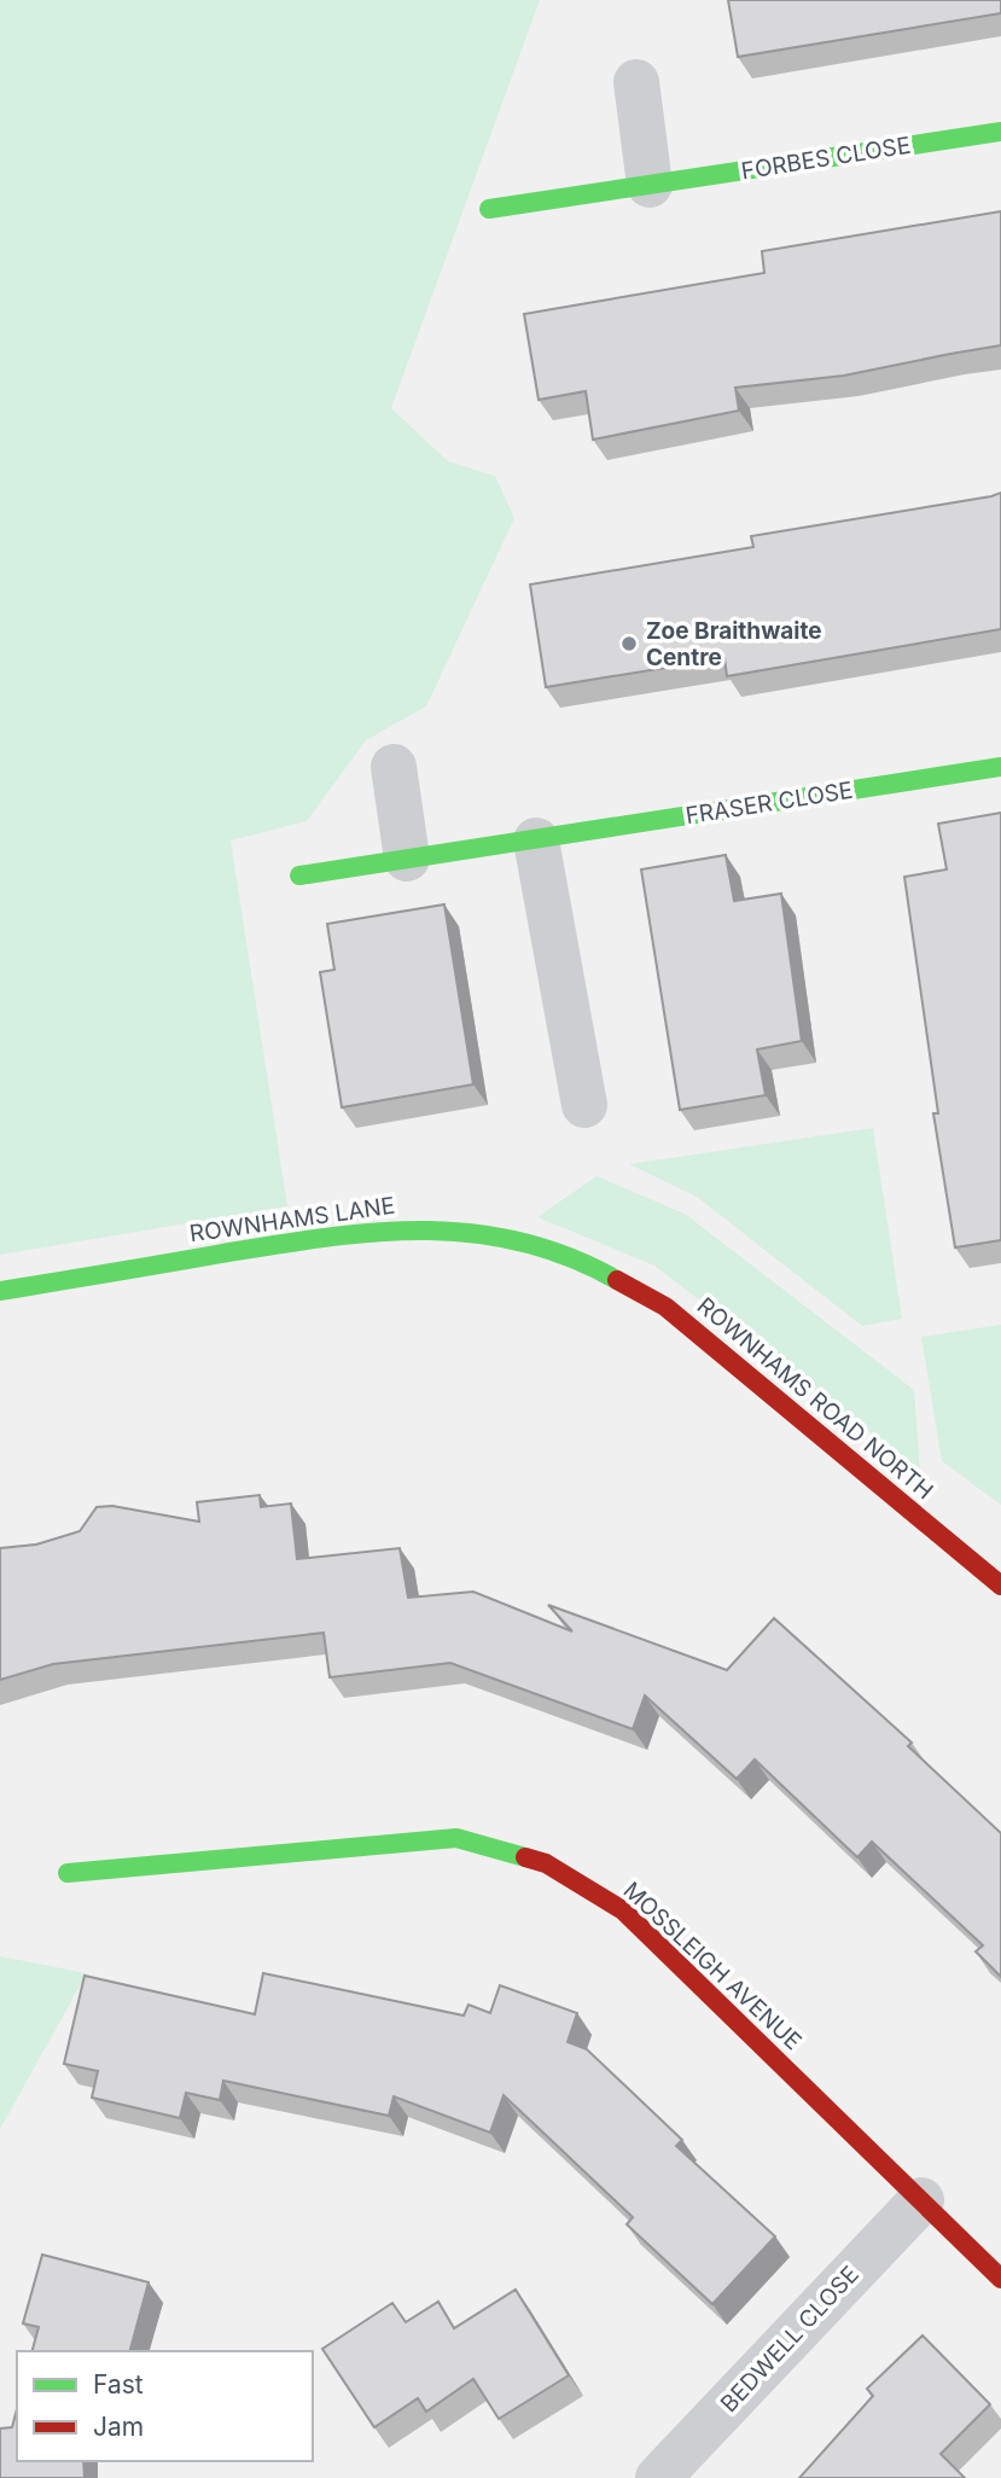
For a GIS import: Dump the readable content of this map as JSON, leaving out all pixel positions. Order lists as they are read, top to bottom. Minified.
{"streets":{"street":["FORBES CLOSE","FRASER CLOSE","ROWNHAMS LANE","ROWNHAMS ROAD NORTH","MOSSLEIGH AVENUE","BEDWELL CLOSE"]},"crossings":[["ROWNHAMS LANE","ROWNHAMS ROAD NORTH"],["MOSSLEIGH AVENUE","BEDWELL CLOSE"]],"places":["Zoe Braithwaite Centre"],"legend":["Fast","Jam"]}
